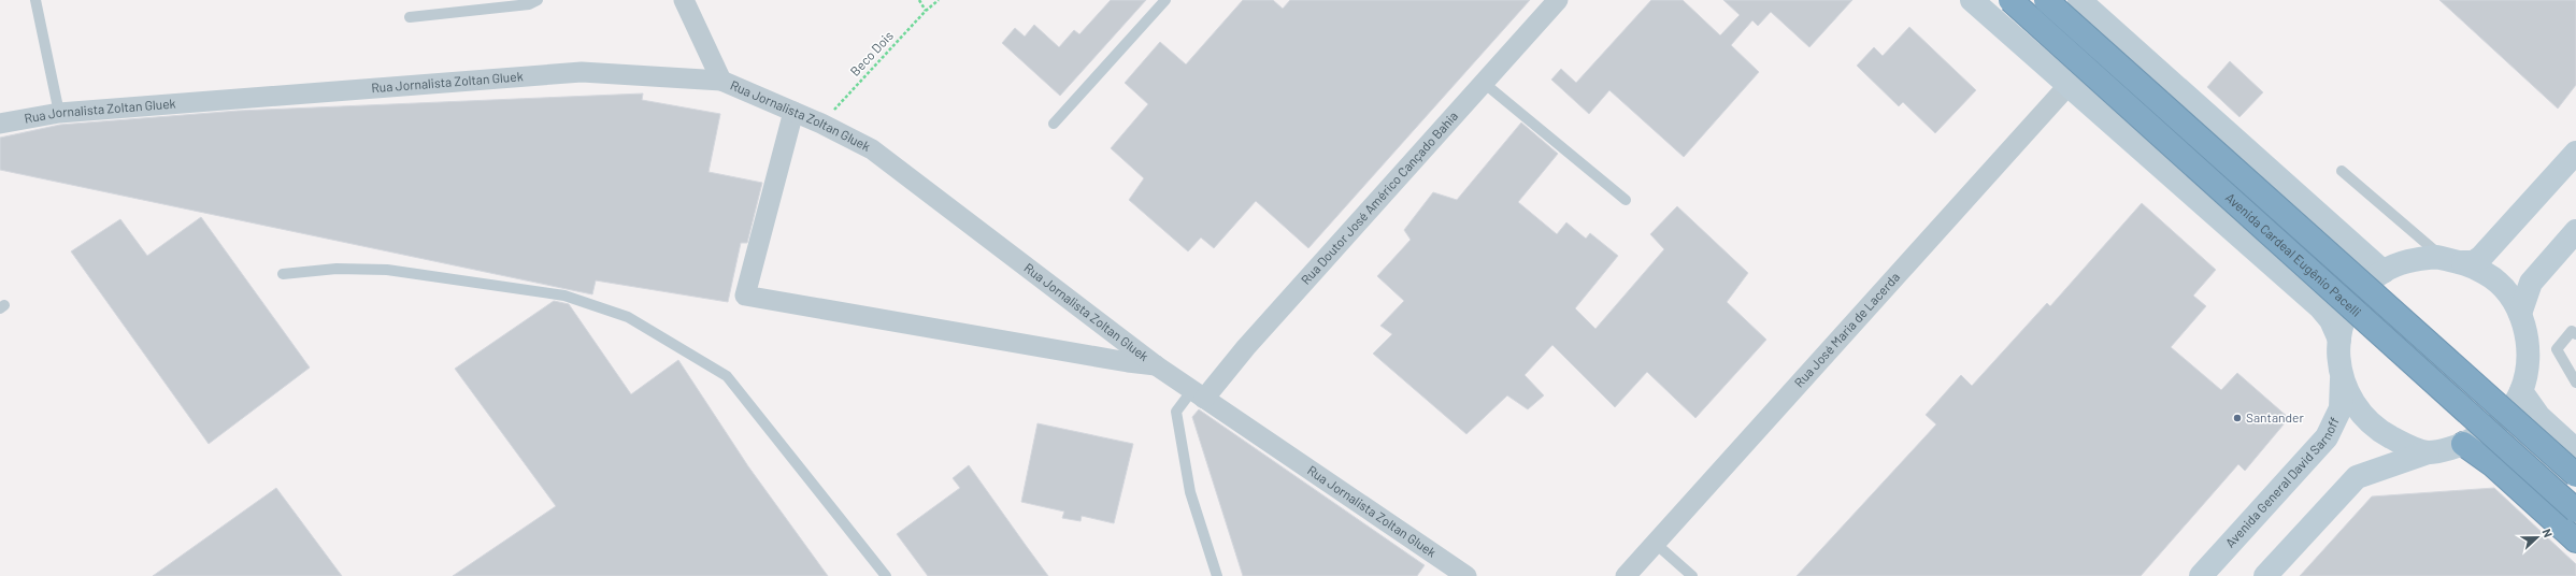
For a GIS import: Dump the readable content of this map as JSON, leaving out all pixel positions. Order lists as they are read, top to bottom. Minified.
{"streets":{"highway":["Avenida Cardeal Eugênio Pacelli"],"main road":["Avenida General David Sarnoff"],"street":["Rua Jornalista Zoltan Gluek","Rua Doutor José Américo Cançado Bahia","Rua José Maria de Lacerda"],"path":["Beco Dois"]},"crossings":[["Beco Dois","Rua Jornalista Zoltan Gluek"],["Rua Jornalista Zoltan Gluek","Rua Doutor José Américo Cançado Bahia"],["Avenida Cardeal Eugênio Pacelli","Rua José Maria de Lacerda"]],"places":["Santander"],"north":"right"}
